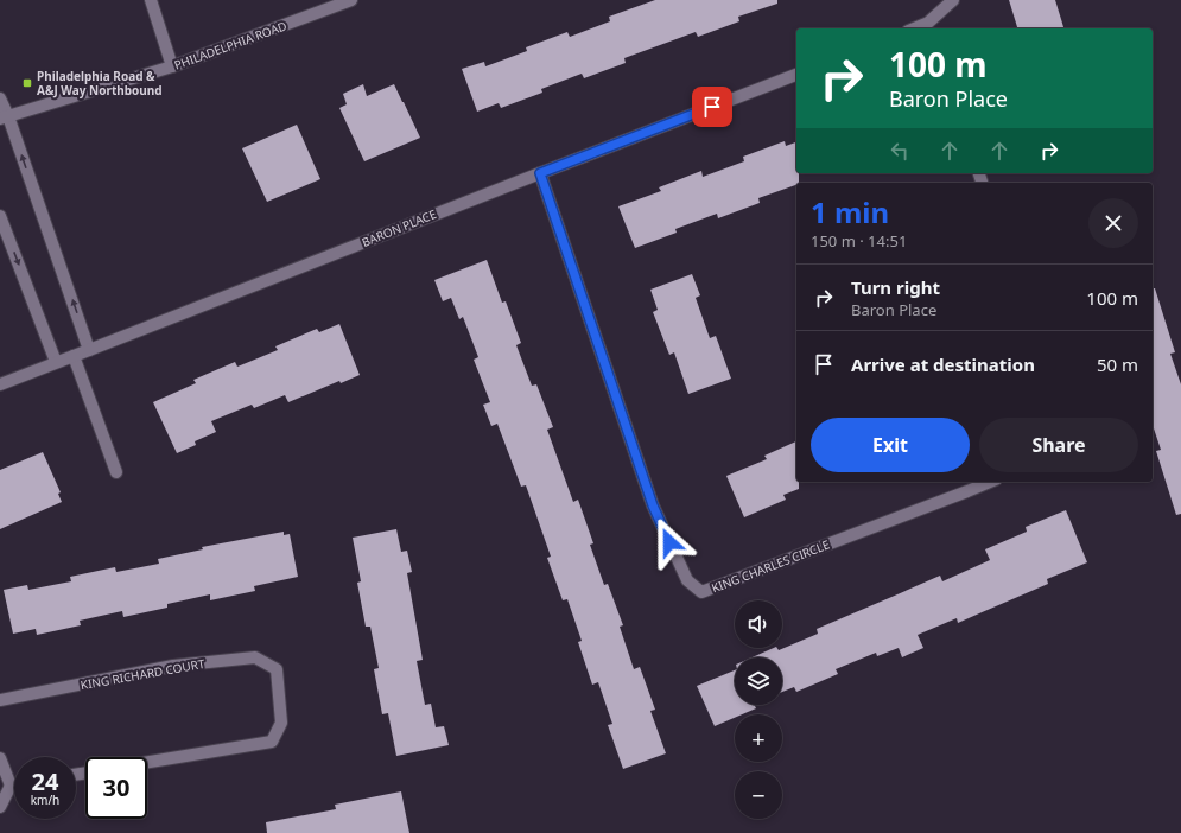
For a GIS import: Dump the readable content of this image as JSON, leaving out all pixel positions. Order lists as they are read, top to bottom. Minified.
{"streets":{"street":["PHILADELPHIA ROAD","BARON PLACE","KING CHARLES CIRCLE","KING RICHARD COURT"]},"crossings":[["BARON PLACE","KING CHARLES CIRCLE"]],"places":{"transit":["Philadelphia Road & A&J Way Northbound"]},"page":{"turn":["100 m","Baron Place"],"heading":["1 min","150 m · 14:51"],"list":[{"name":"Turn right","note":"Baron Place","value":"100 m"},{"name":"Arrive at destination","value":"50 m"}],"buttons":["Exit","Share"],"map_buttons":["+","−"],"speed":"24 km/h","limit":"30"}}
